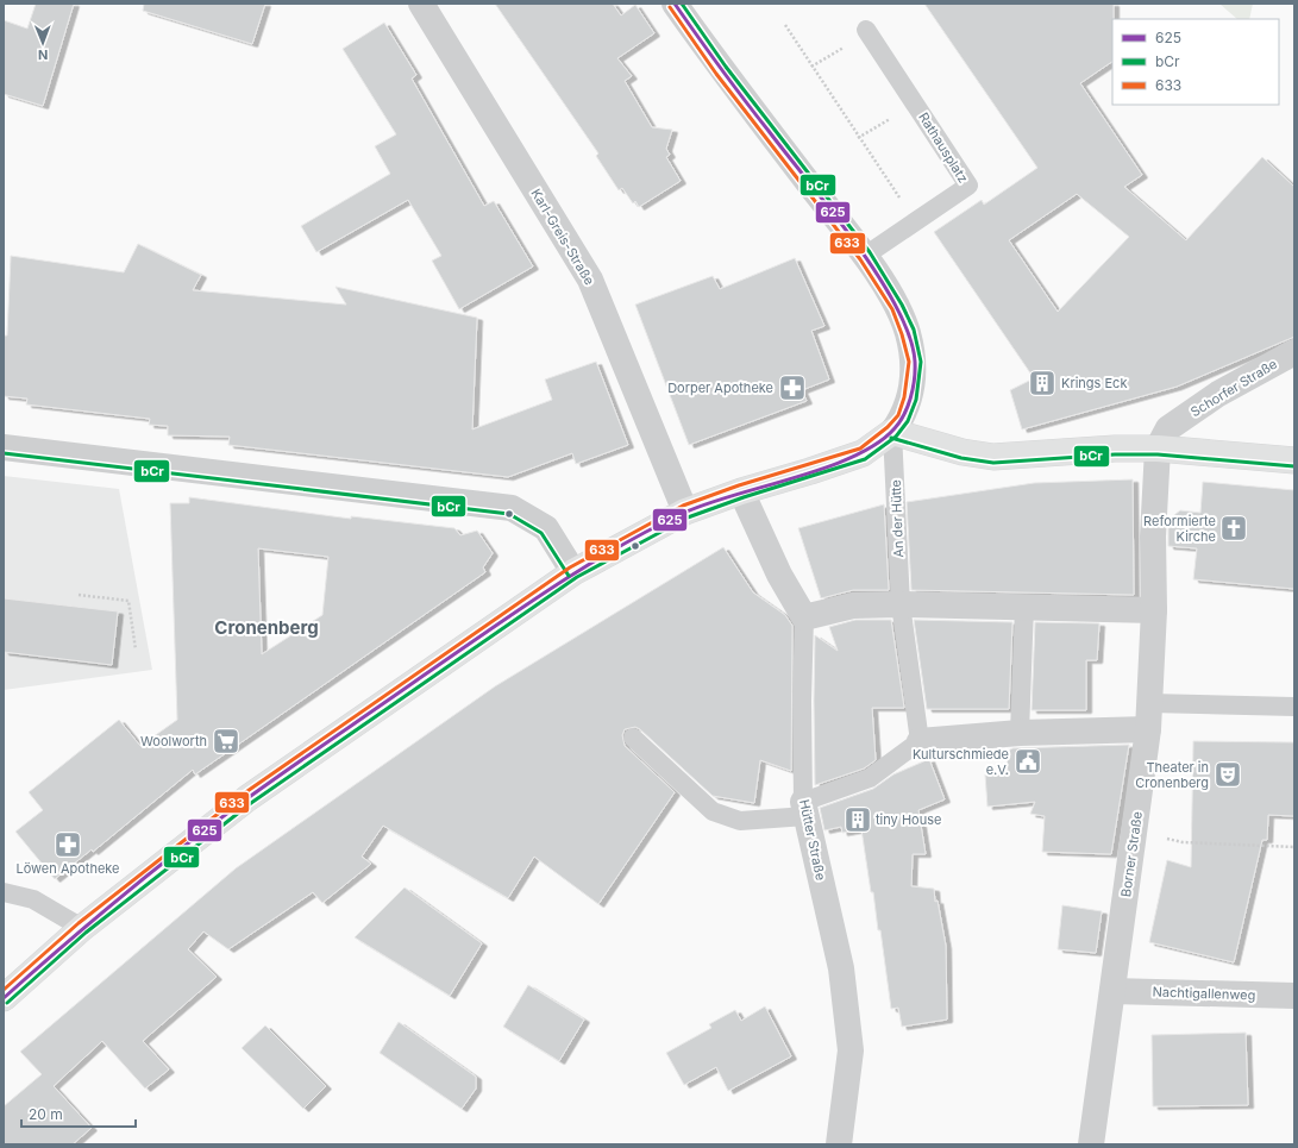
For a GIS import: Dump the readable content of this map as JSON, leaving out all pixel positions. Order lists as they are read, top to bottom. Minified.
{"streets":{"street":["Karl-Greis-Straße","Schorfer Straße","Hütter Straße","Borner Straße","Nachtigallenweg"],"lane":["Rathausplatz","An der Hütte"]},"crossings":[["Schorfer Straße","Borner Straße"],["Borner Straße","Nachtigallenweg"]],"districts":["Cronenberg"],"places":{"building":["Krings Eck","tiny House"],"pharmacy":["Dorper Apotheke","Löwen Apotheke"],"church":["Reformierte Kirche"],"supermarket":["Woolworth"],"public building":["Kulturschmiede e.V."],"theatre":["Theater in Cronenberg"]},"lines":["transit line 625","transit line bCr","transit line 633"],"legend":["625","bCr","633"],"scale_bar":"20 m","north":"bottom"}
